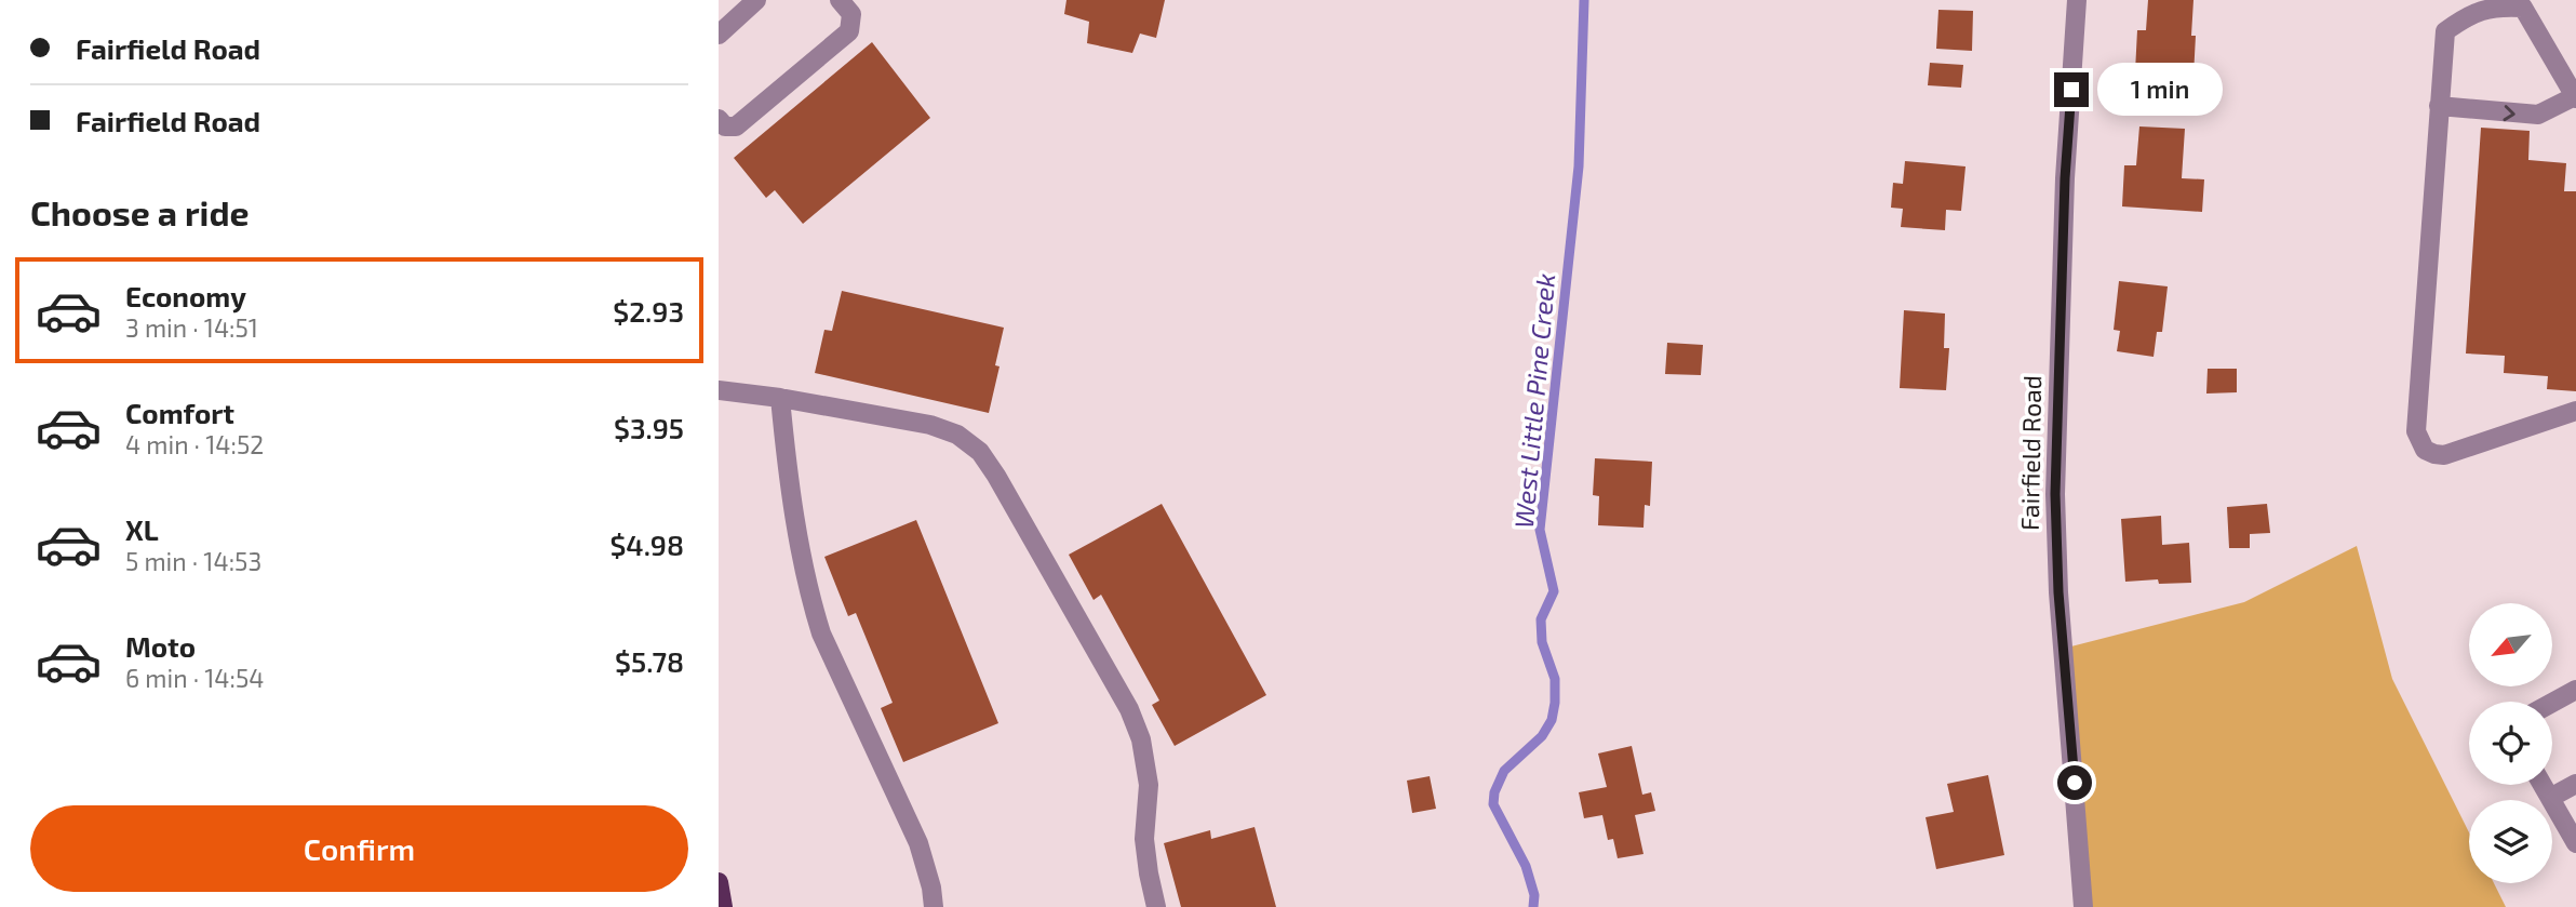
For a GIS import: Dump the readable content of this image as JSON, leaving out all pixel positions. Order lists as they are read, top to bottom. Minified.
{"streets":{"street":["Fairfield Road"]},"water":["West Little Pine Creek"],"north":"bottom left","page":{"banner":["Fairfield Road","Fairfield Road"],"bubble":"1 min","heading":"Choose a ride","list":[{"name":"Economy","note":"3 min · 14:51","value":"$2.93"},{"name":"Comfort","note":"4 min · 14:52","value":"$3.95"},{"name":"XL","note":"5 min · 14:53","value":"$4.98"},{"name":"Moto","note":"6 min · 14:54","value":"$5.78"}],"buttons":"Confirm"}}
